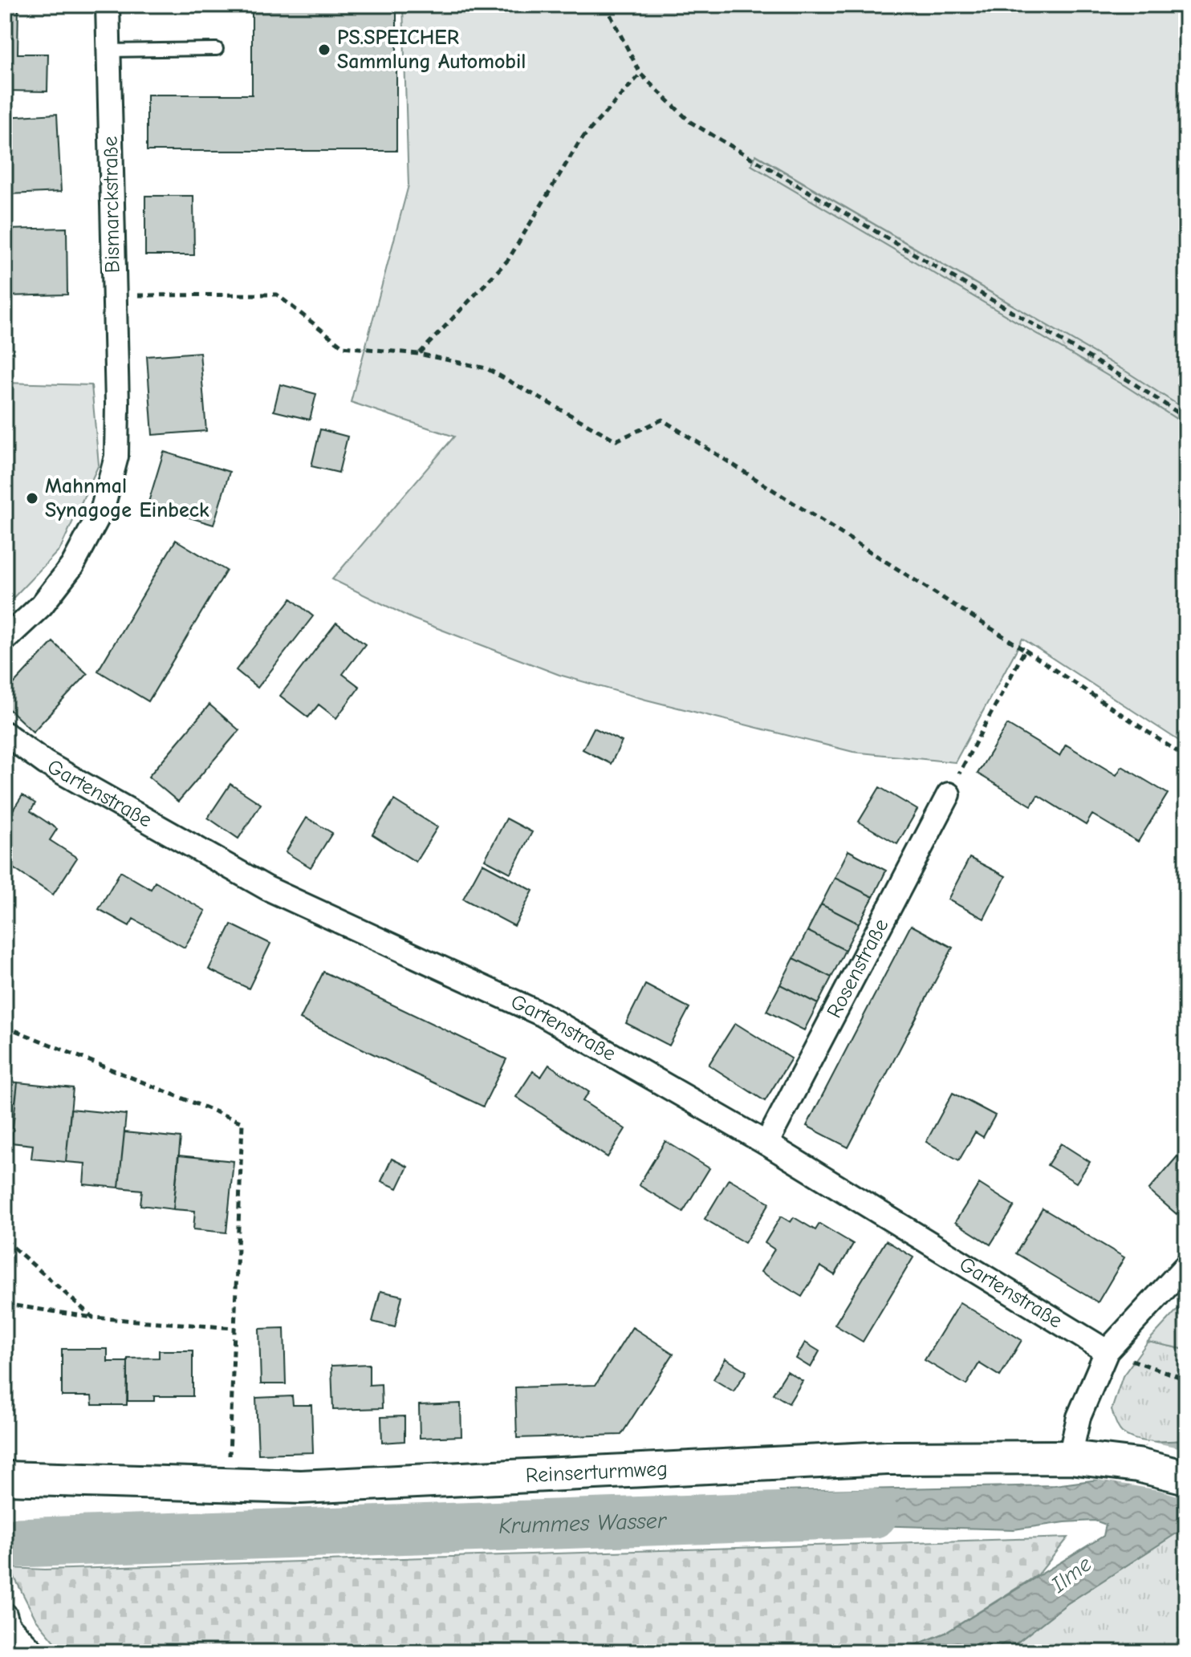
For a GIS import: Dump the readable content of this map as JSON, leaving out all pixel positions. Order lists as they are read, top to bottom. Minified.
{"streets":{"main road":["Reinserturmweg"],"street":["Bismarckstraße","Gartenstraße","Rosenstraße"]},"crossings":[["Gartenstraße","Rosenstraße"]],"water":["Krummes Wasser","Ilme"],"places":["PS.SPEICHER Sammlung Automobil","Mahnmal Synagoge Einbeck"]}
